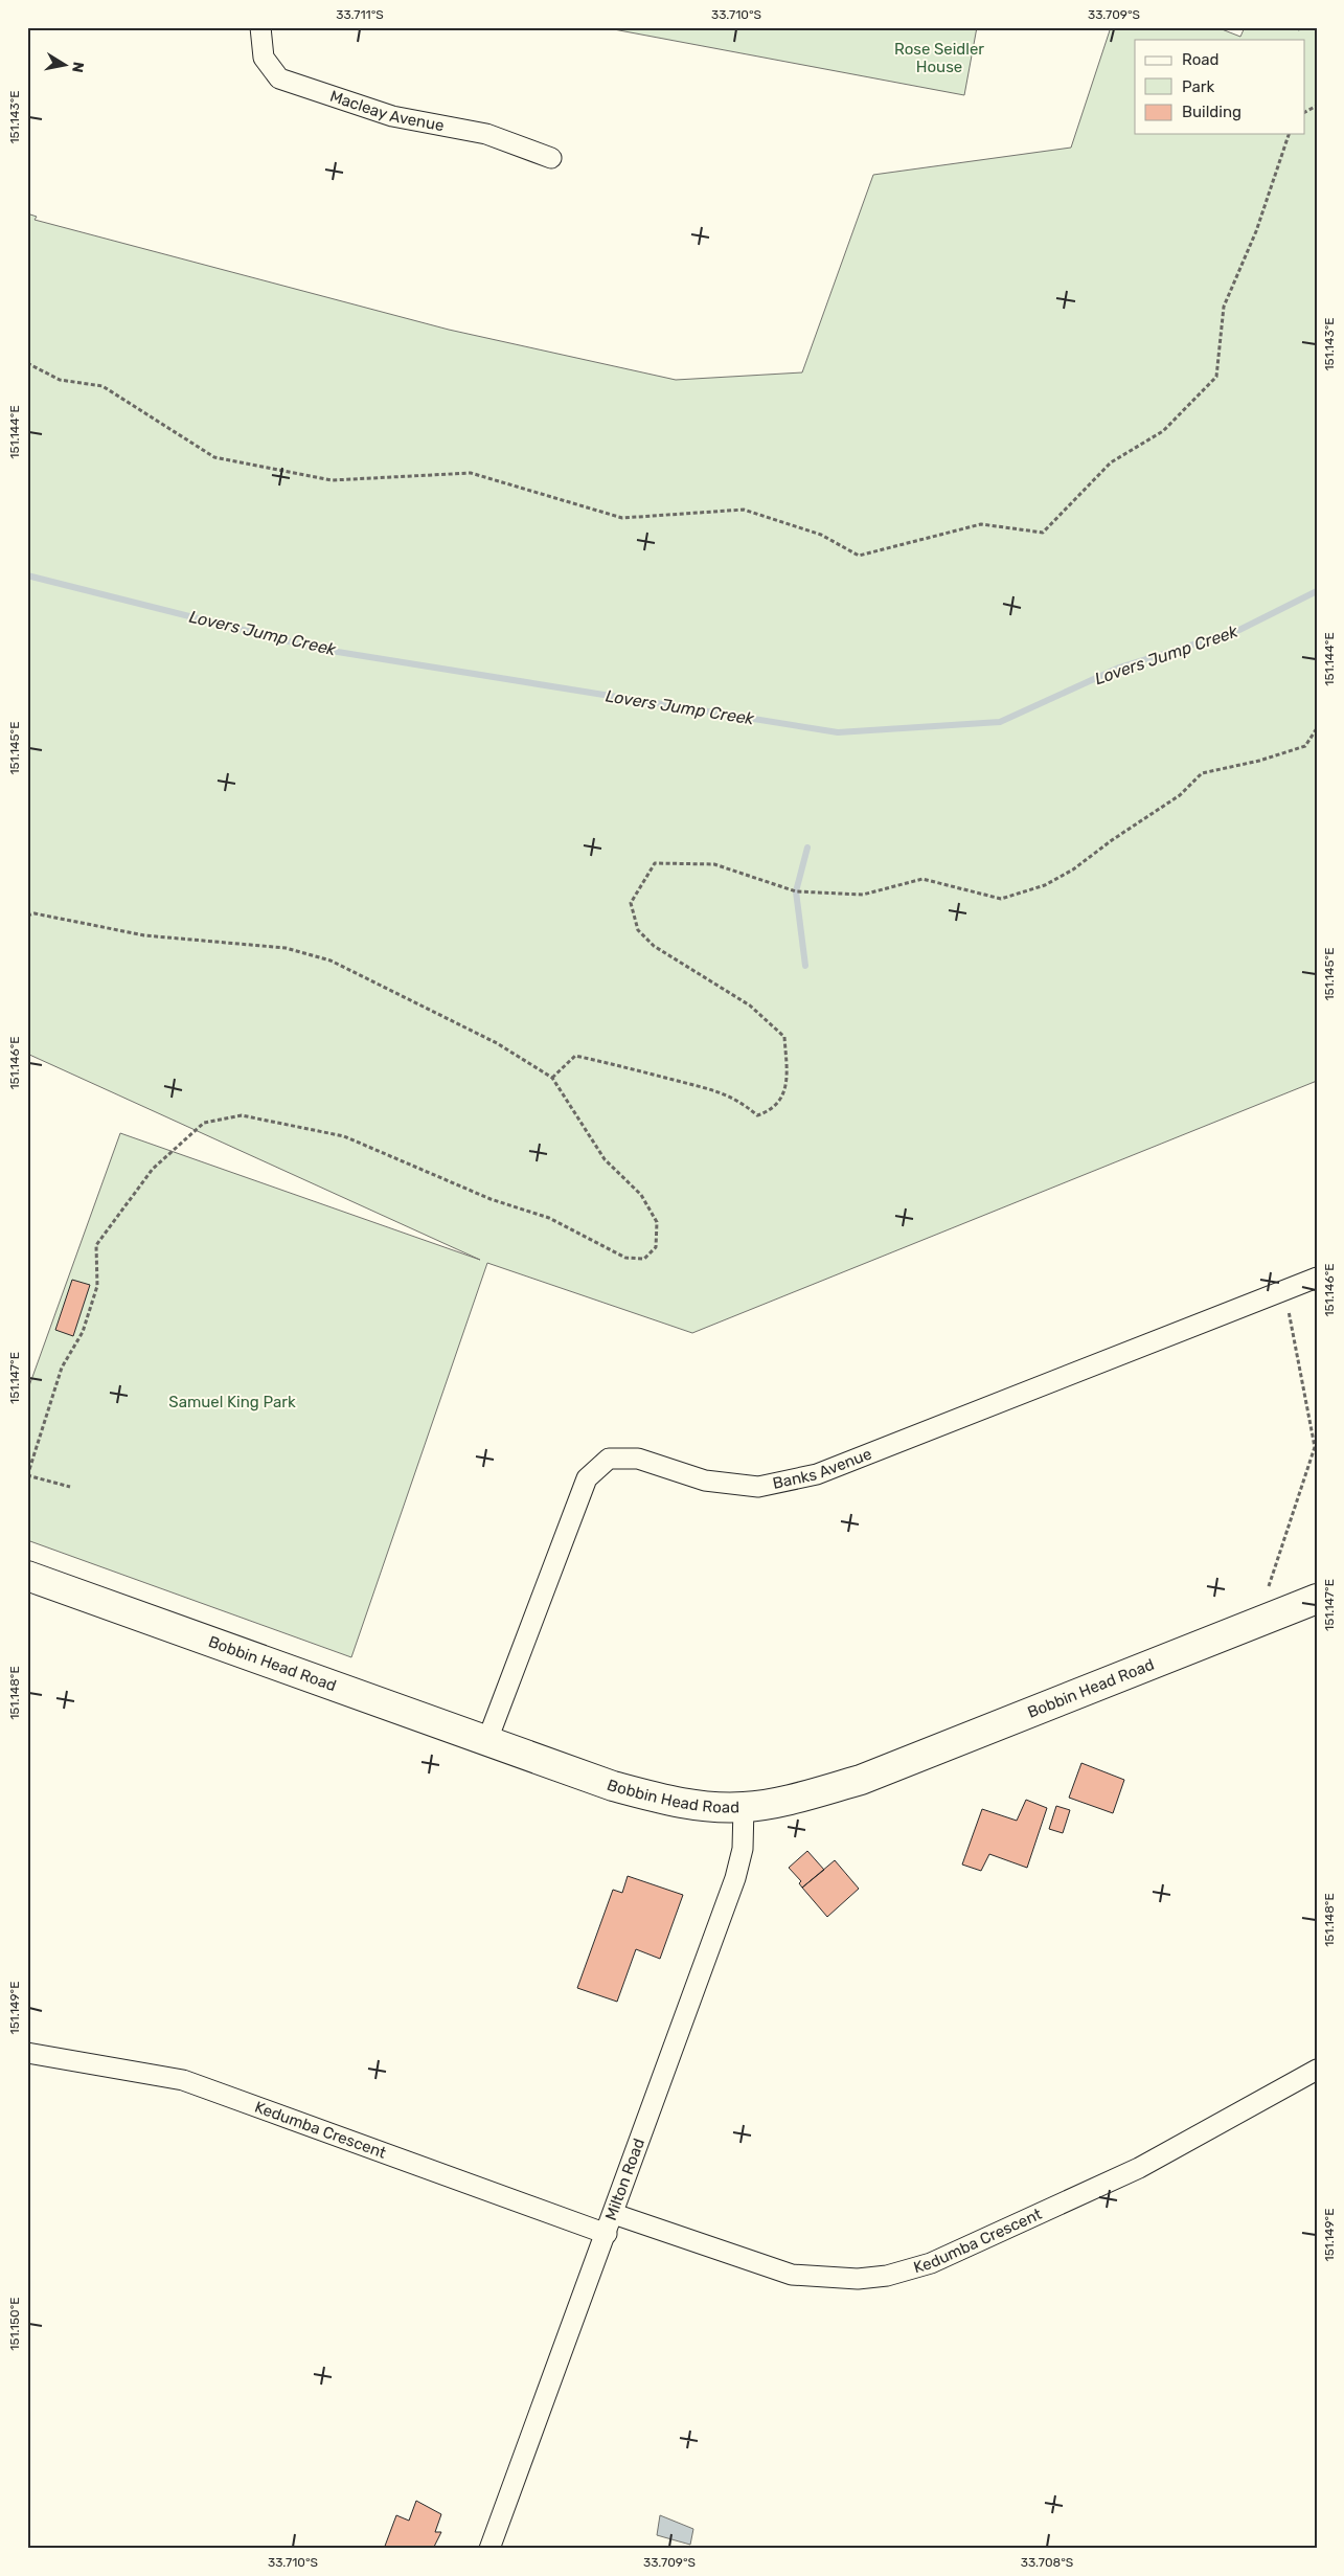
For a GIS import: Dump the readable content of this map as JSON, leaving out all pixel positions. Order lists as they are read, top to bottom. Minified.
{"streets":{"main road":["Bobbin Head Road"],"street":["Macleay Avenue","Banks Avenue","Kedumba Crescent","Milton Road"]},"crossings":[["Banks Avenue","Bobbin Head Road"],["Bobbin Head Road","Milton Road"],["Kedumba Crescent","Milton Road"]],"water":["Lovers Jump Creek"],"parks":["Rose Seidler House","Samuel King Park"],"legend":["Road","Park","Building"],"north":"right","coordinates":["33.711°S","33.710°S","33.709°S","151.143°E","151.144°E","151.145°E","151.146°E","151.147°E","151.148°E","151.149°E","151.150°E","33.708°S"]}
